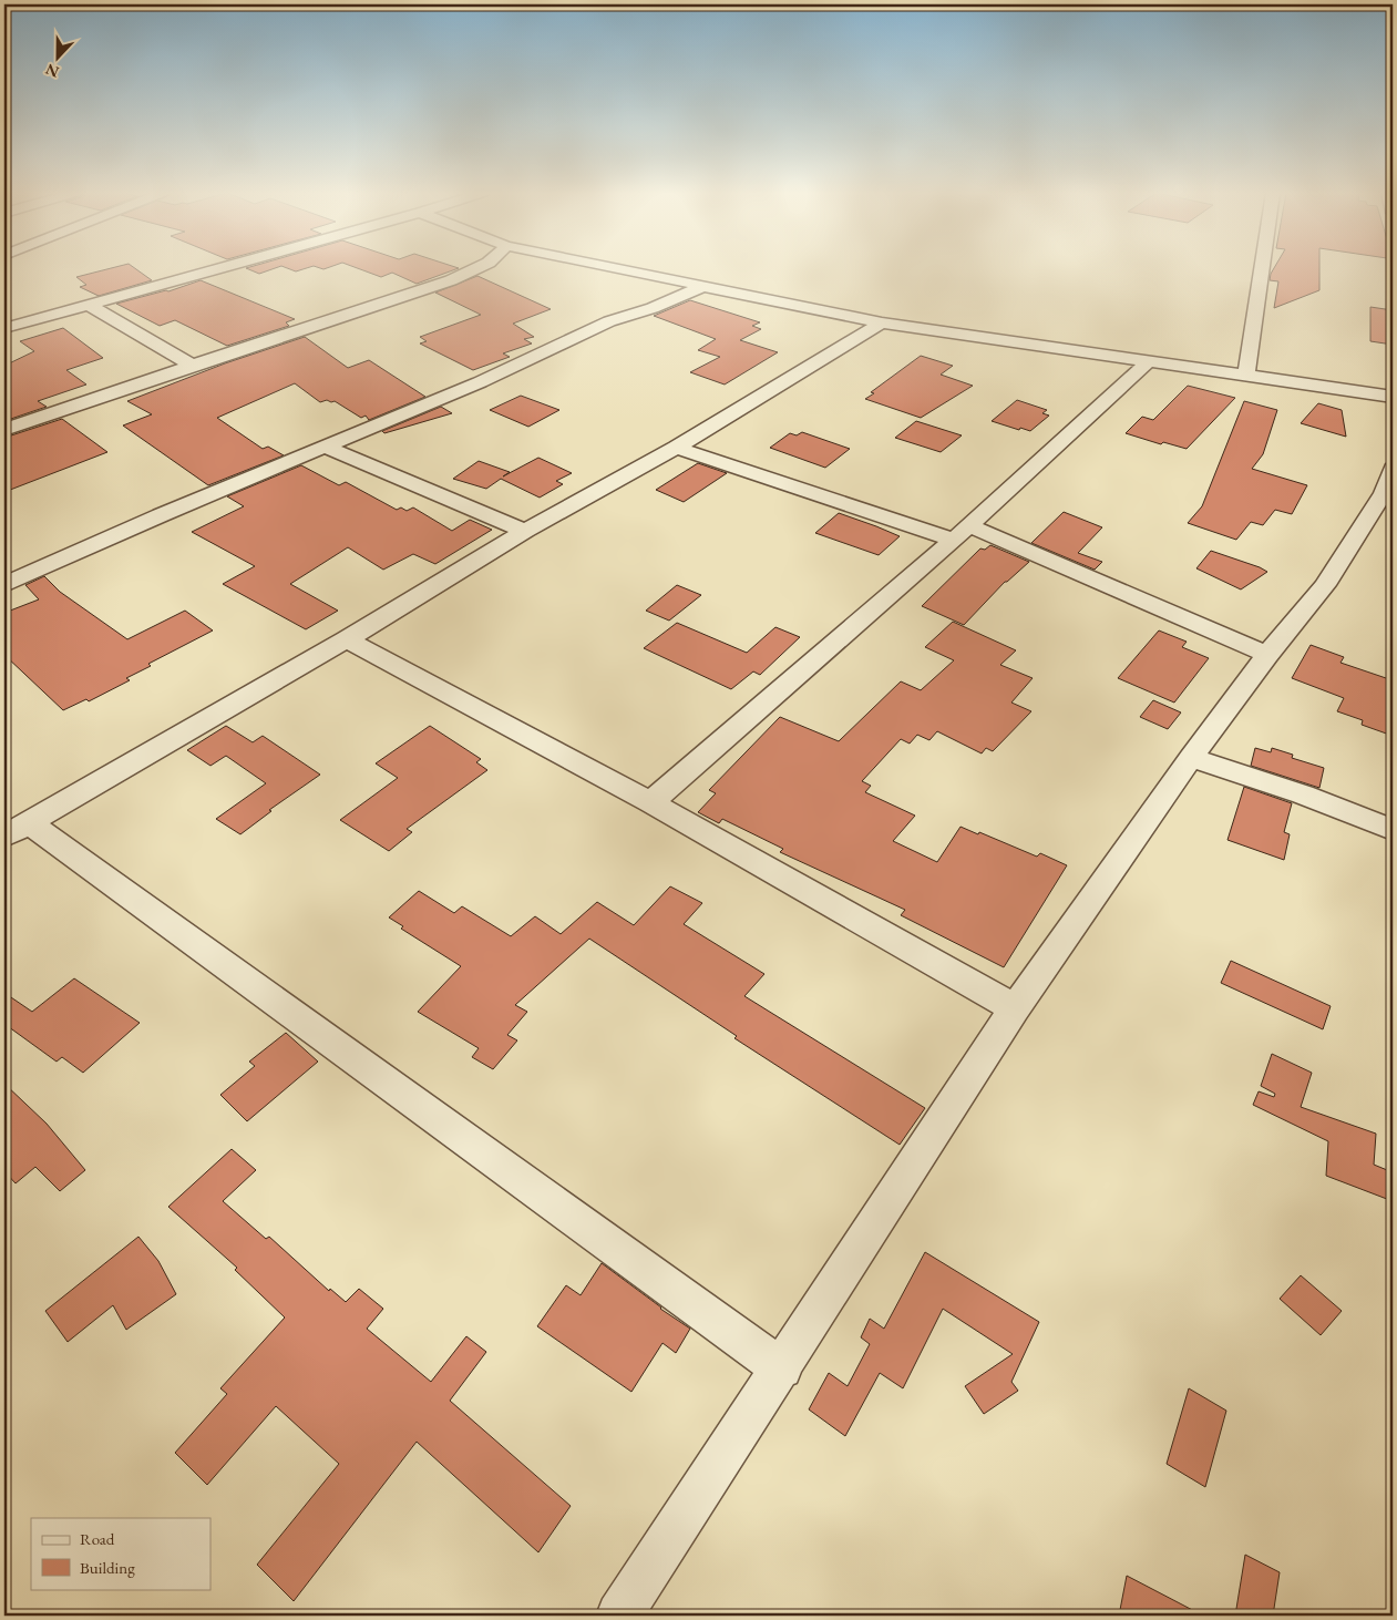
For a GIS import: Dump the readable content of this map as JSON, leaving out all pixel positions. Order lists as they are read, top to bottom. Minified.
{"legend":["Road","Building"],"north":"bottom"}
